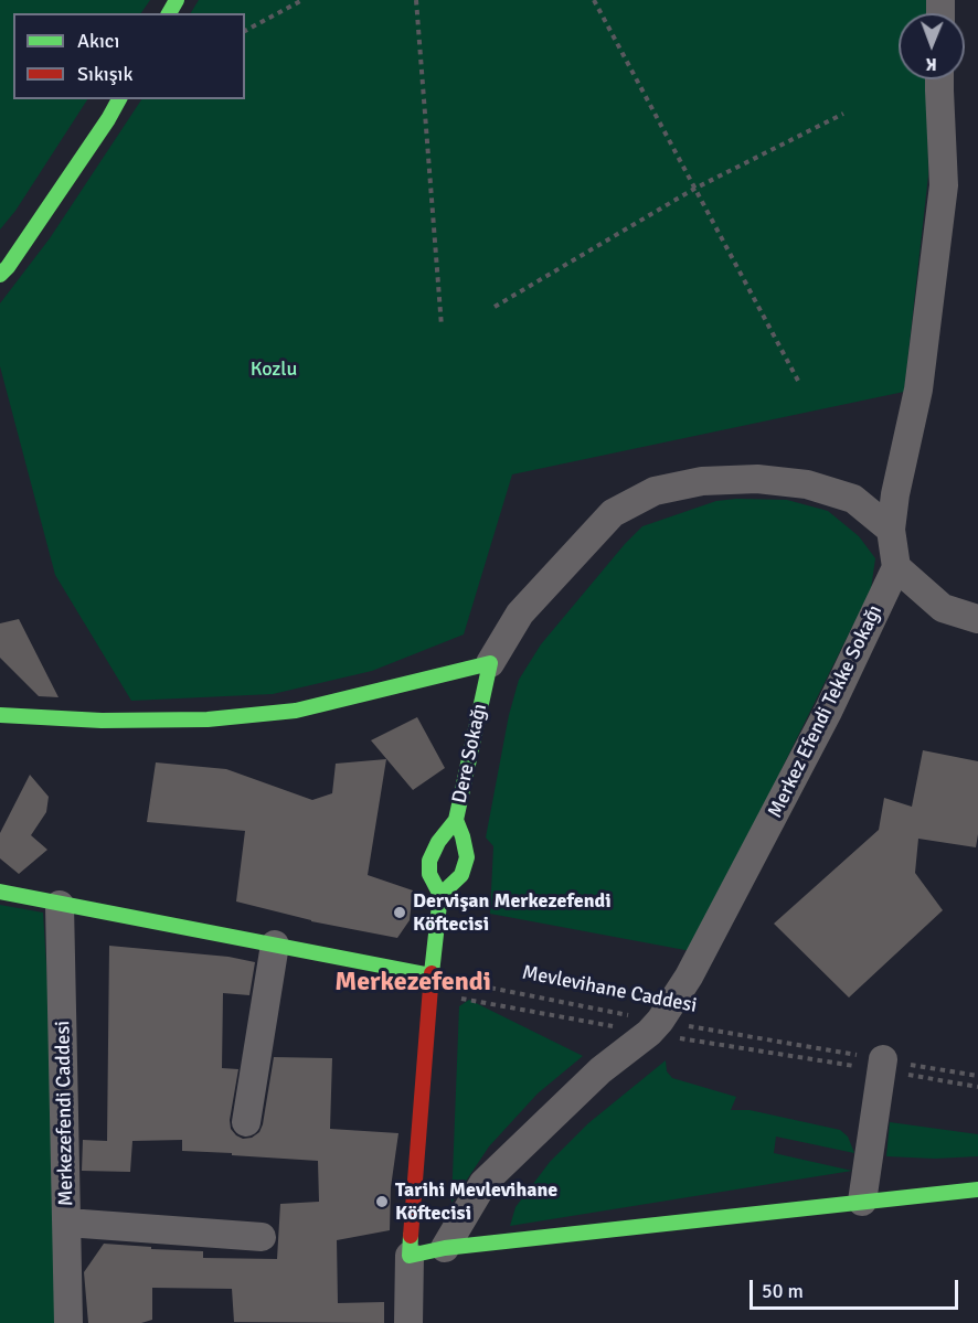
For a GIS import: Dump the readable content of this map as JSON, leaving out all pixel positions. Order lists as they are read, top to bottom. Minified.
{"streets":{"street":["Merkez Efendi Tekke Sokağı","Dere Sokağı","Merkezefendi Caddesi"],"path":["Mevlevihane Caddesi"]},"crossings":[["Merkez Efendi Tekke Sokağı","Mevlevihane Caddesi"]],"districts":["Merkezefendi"],"parks":["Kozlu"],"places":["Dervişan Merkezefendi Köftecisi","Tarihi Mevlevihane Köftecisi"],"legend":["Akıcı","Sıkışık"],"scale_bar":"50 m","north":"bottom"}
